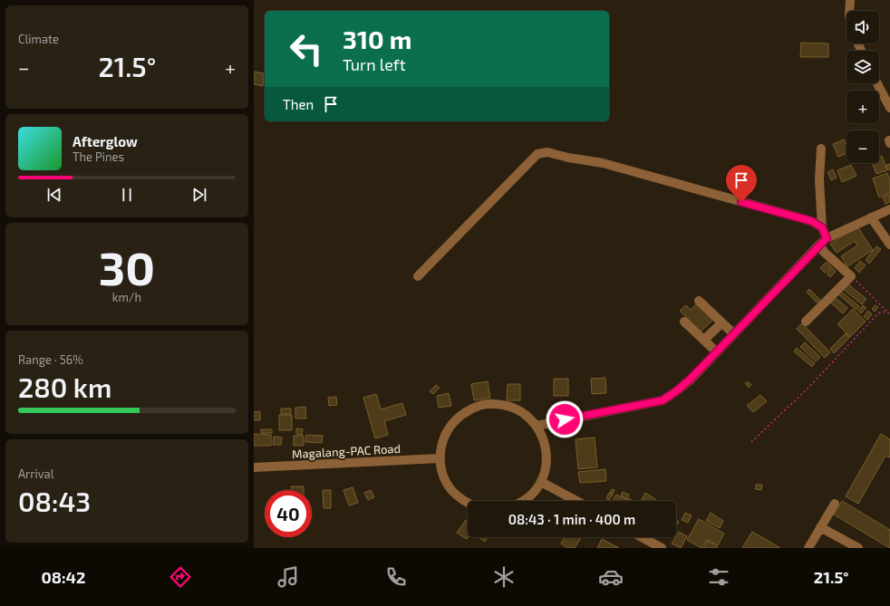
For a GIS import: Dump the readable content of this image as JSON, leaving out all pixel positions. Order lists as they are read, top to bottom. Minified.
{"streets":{"street":["Magalang-PAC Road"]},"page":{"tile":["Climate",["30","km/h"],["Range · 56%","280 km"],["Arrival","08:43"]],"map_buttons":["+","−"],"turn":["310 m","Turn left"],"heat":["−","21.5°","+"],"then":"Then","song":["Afterglow","The Pines"],"limit":"40","trip":"08:43 · 1 min · 400 m","tabs":["08:42","21.5°"]}}
